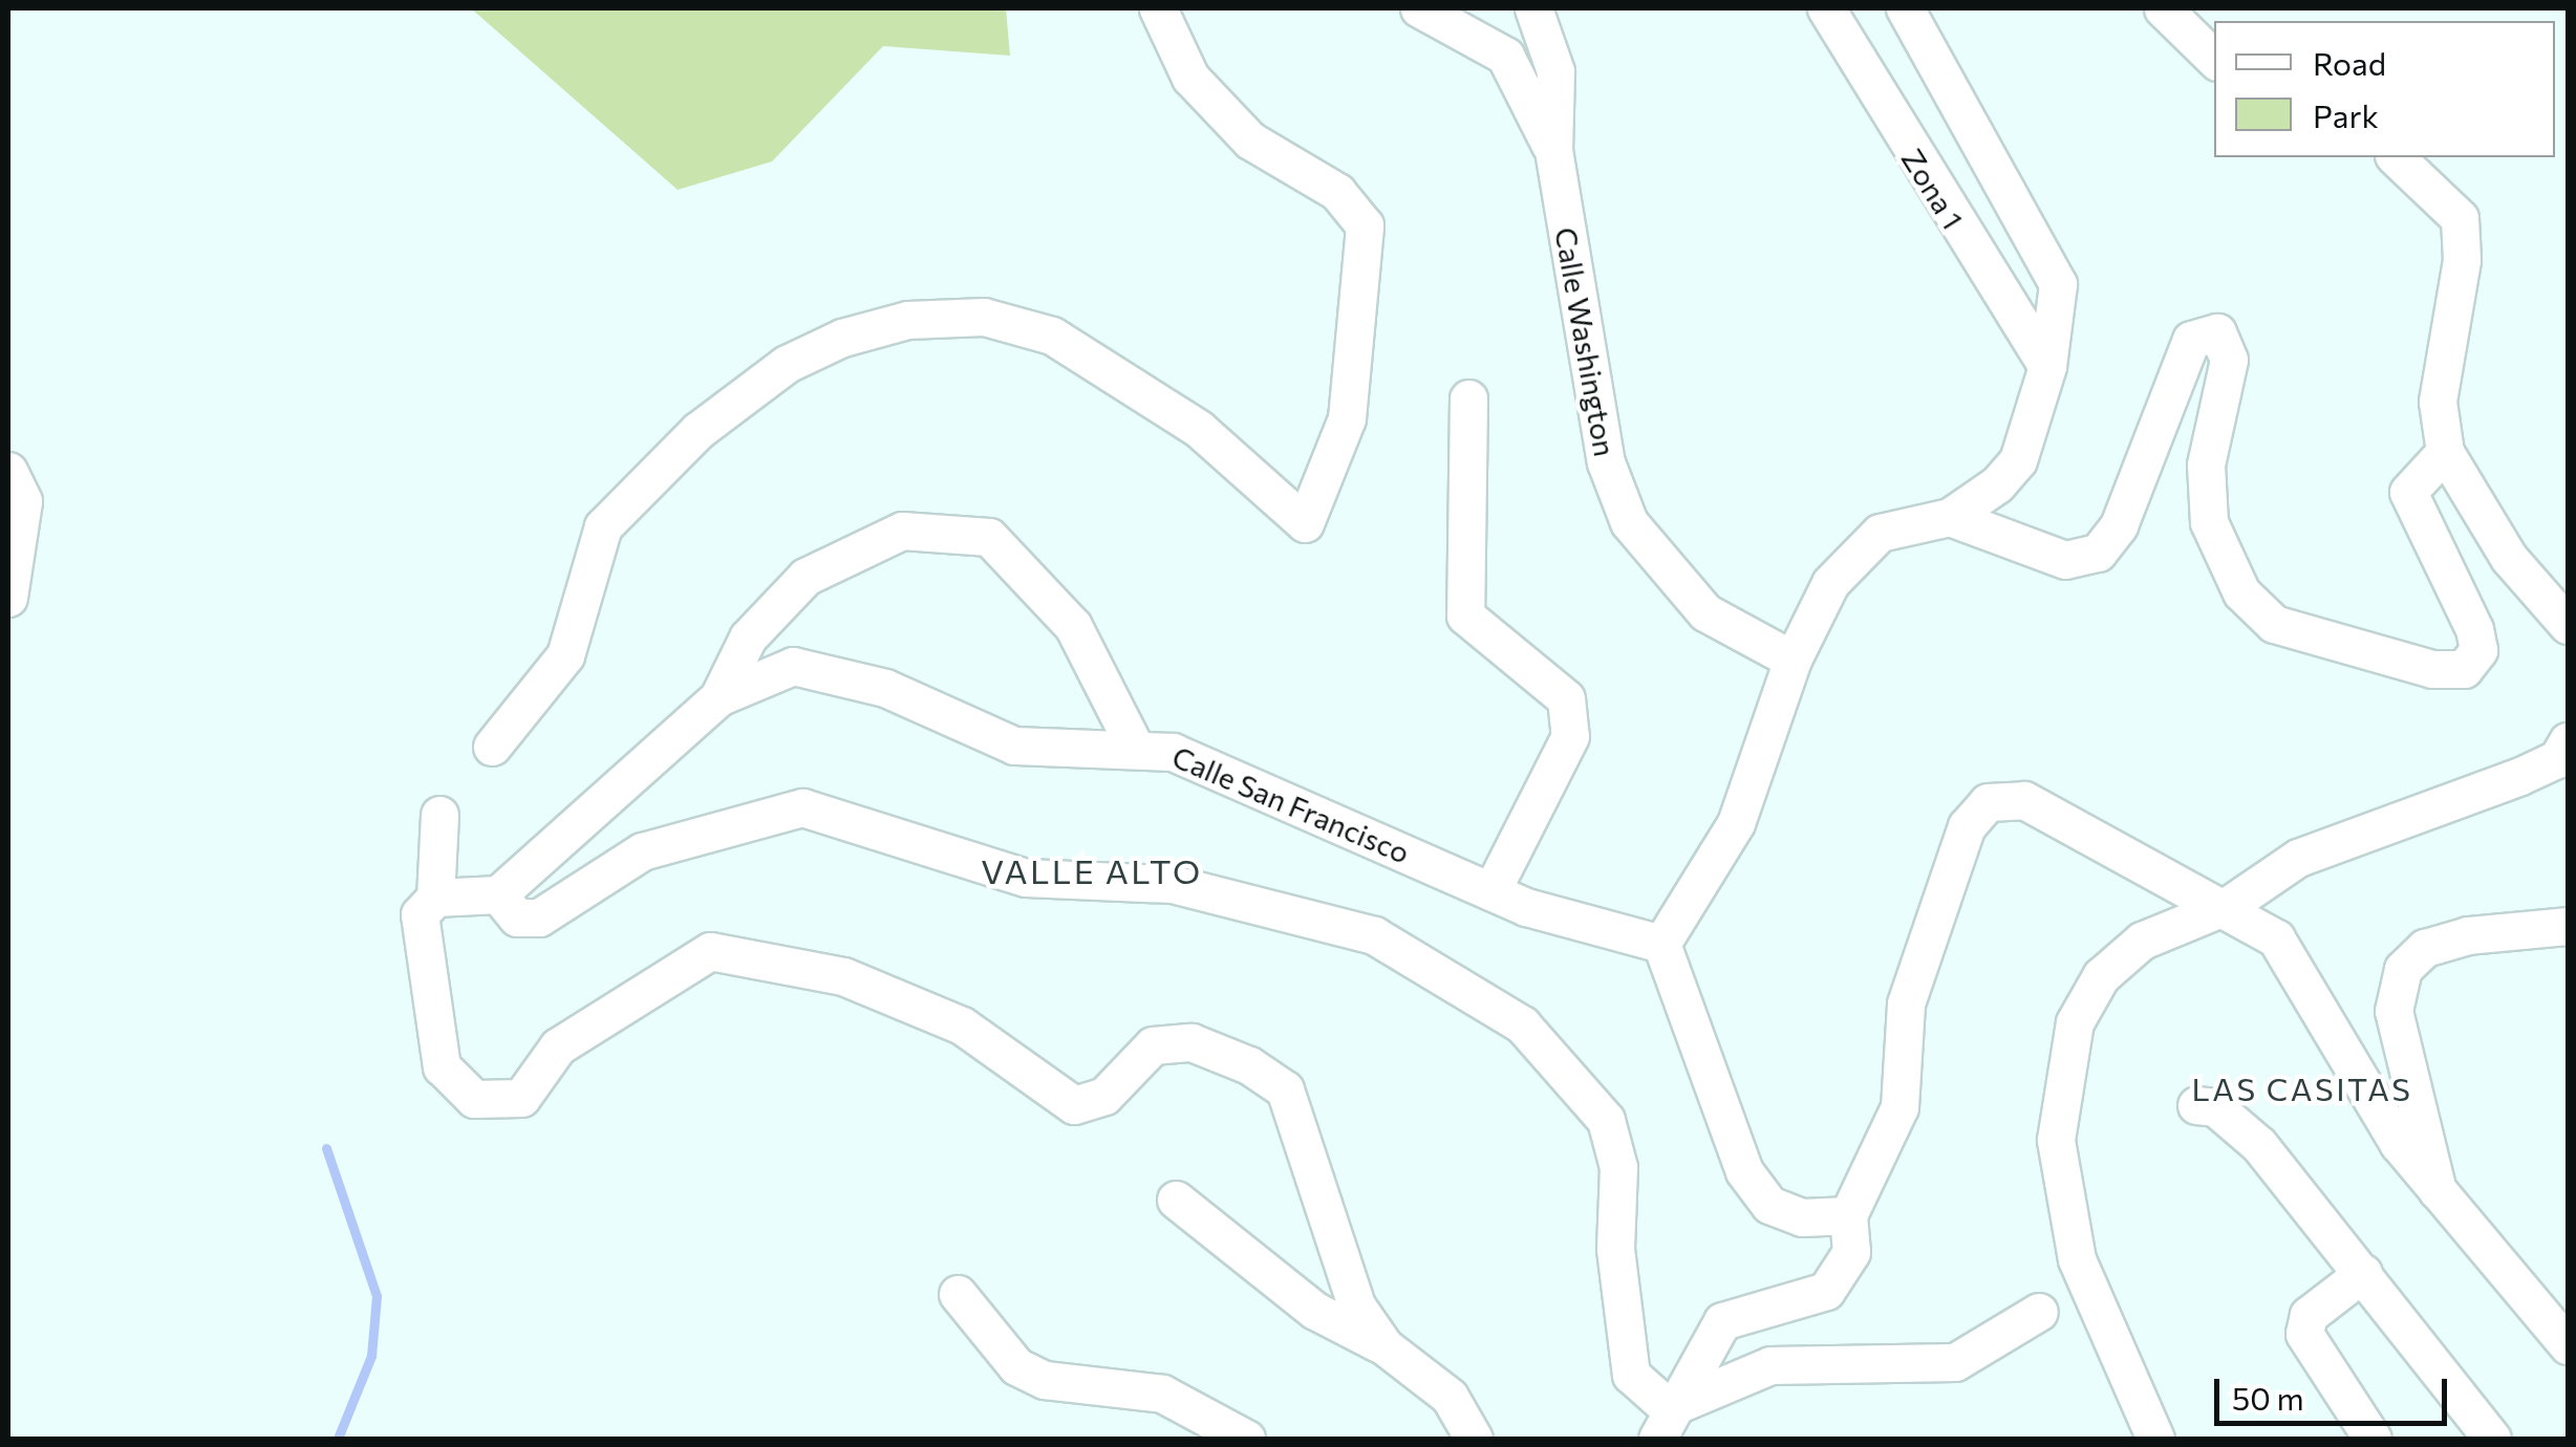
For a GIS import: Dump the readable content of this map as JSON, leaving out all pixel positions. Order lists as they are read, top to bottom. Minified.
{"streets":{"street":["Zona 1","Calle Washington","Calle San Francisco"]},"districts":["VALLE ALTO","LAS CASITAS"],"legend":["Road","Park"],"scale_bar":"50 m"}
